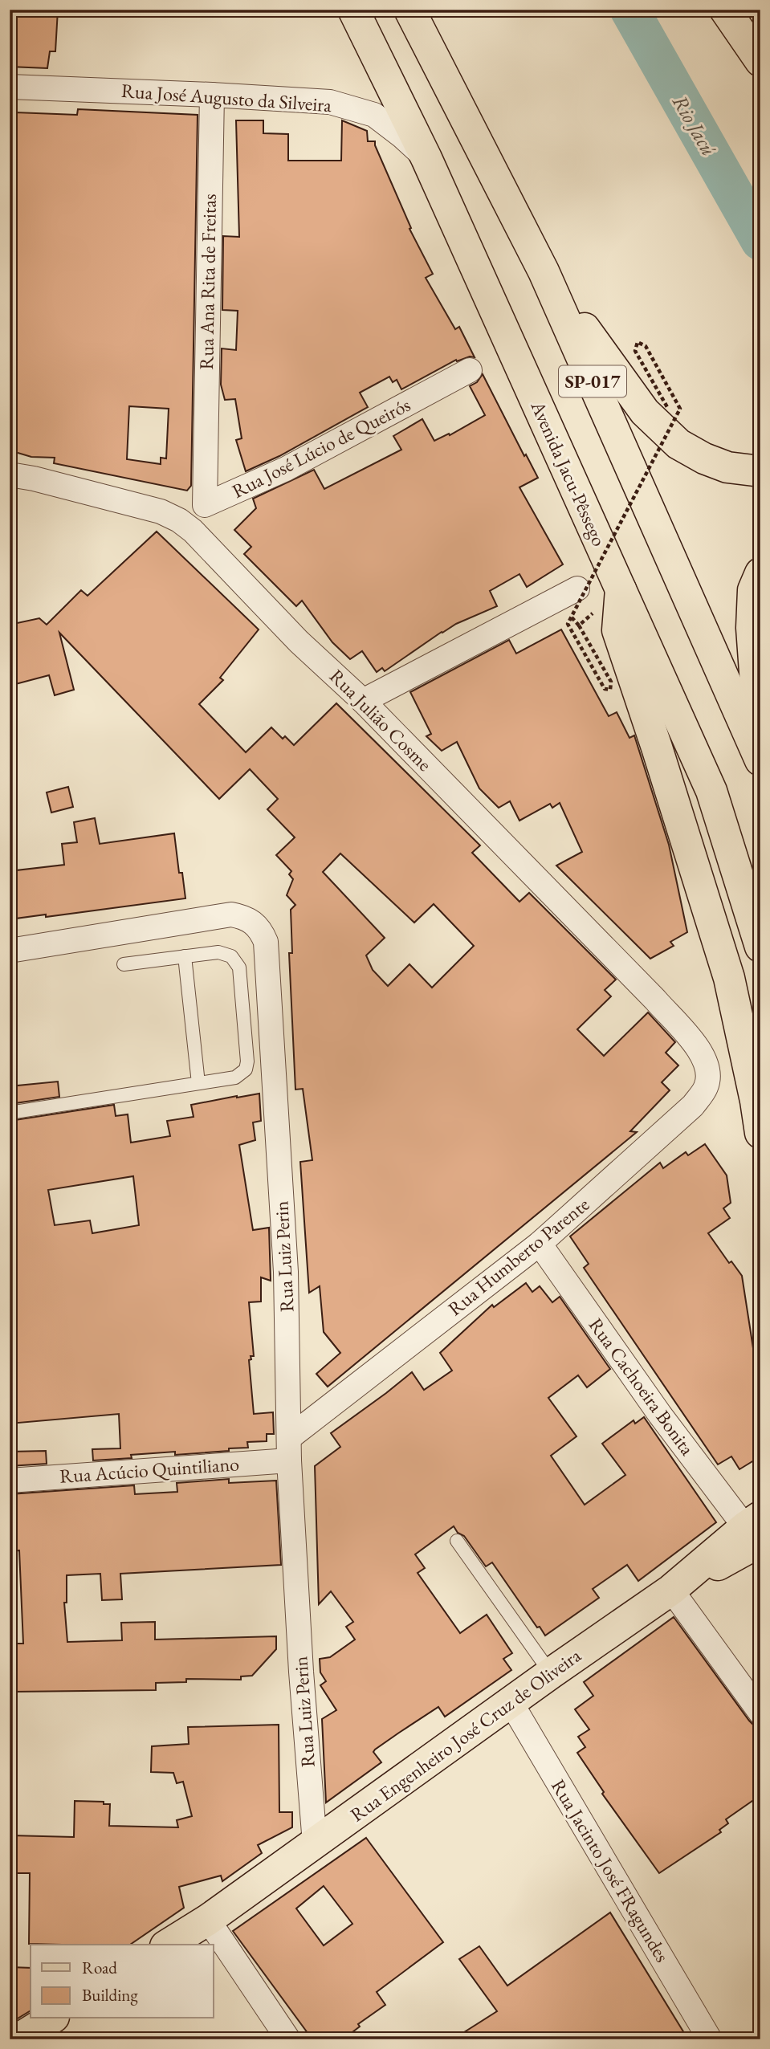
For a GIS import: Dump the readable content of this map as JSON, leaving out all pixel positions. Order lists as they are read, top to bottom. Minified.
{"streets":{"main road":["SP-017","Avenida Jacu-Pêssego","Rua Engenheiro José Cruz de Oliveira"],"street":["Rua José Augusto da Silveira","Rua Ana Rita de Freitas","Rua José Lúcio de Queirós","Rua Julião Cosme","Rua Luiz Perin","Rua Humberto Parente","Rua Cachoeira Bonita","Rua Acúcio Quintiliano","Rua Jacinto José FRagundes"]},"crossings":[["Rua José Augusto da Silveira","Rua Ana Rita de Freitas"],["Rua José Augusto da Silveira","Avenida Jacu-Pêssego"],["Rua Ana Rita de Freitas","Rua José Lúcio de Queirós"],["Rua Julião Cosme","Rua Humberto Parente"],["Rua Luiz Perin","Rua Humberto Parente"],["Rua Luiz Perin","Rua Acúcio Quintiliano"],["Rua Luiz Perin","Rua Engenheiro José Cruz de Oliveira"],["Rua Humberto Parente","Rua Cachoeira Bonita"],["Rua Humberto Parente","Rua Acúcio Quintiliano"],["Rua Cachoeira Bonita","Rua Engenheiro José Cruz de Oliveira"],["Rua Engenheiro José Cruz de Oliveira","Rua Jacinto José FRagundes"]],"water":["Rio Jacú"],"legend":["Road","Building"]}
